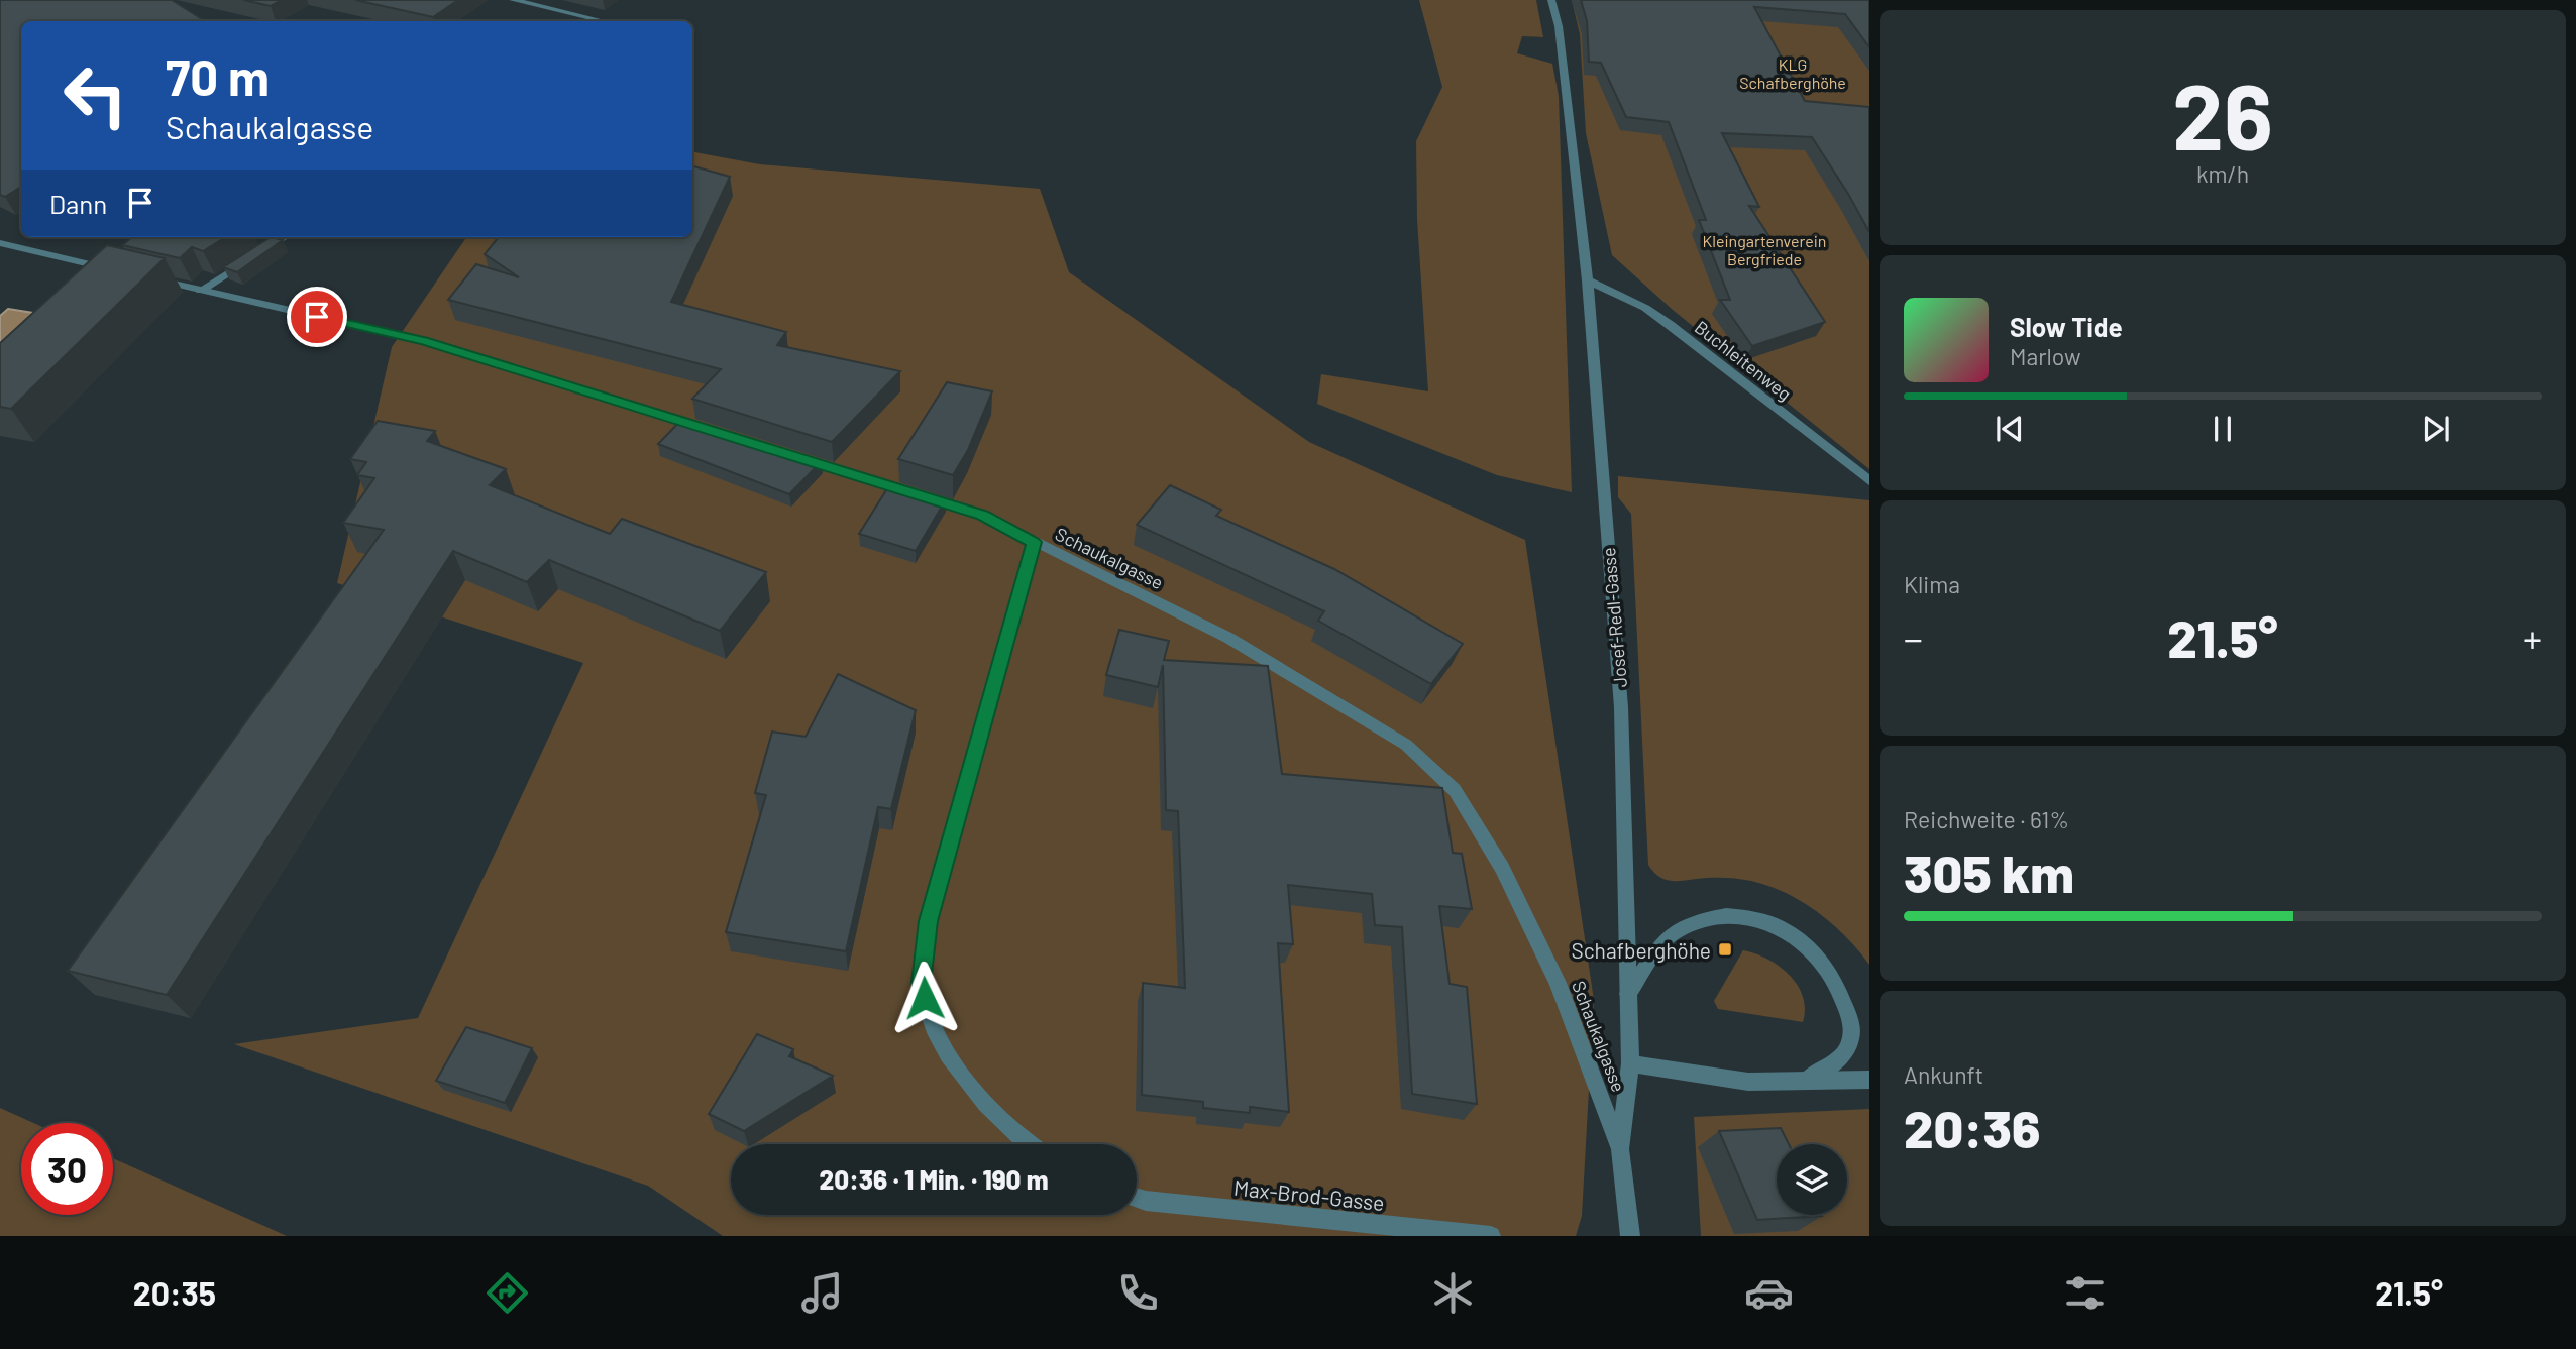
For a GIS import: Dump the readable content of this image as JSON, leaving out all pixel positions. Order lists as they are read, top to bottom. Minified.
{"streets":{"street":["Buchleitenweg","Schaukalgasse","Josef-Redl-Gasse","Max-Brod-Gasse"]},"crossings":[["Buchleitenweg","Josef-Redl-Gasse"],["Schaukalgasse","Josef-Redl-Gasse"]],"parks":["KLG Schafberghöhe","Kleingartenverein Bergfriede"],"places":{"transit":["Schafberghöhe"]},"page":{"tile":[["26","km/h"],"Klima",["Reichweite · 61%","305 km"],["Ankunft","20:36"]],"turn":["70 m","Schaukalgasse"],"then":"Dann","song":["Slow Tide","Marlow"],"heat":["−","21.5°","+"],"limit":"30","trip":"20:36 · 1 Min. · 190 m","tabs":["20:35","21.5°"]}}
